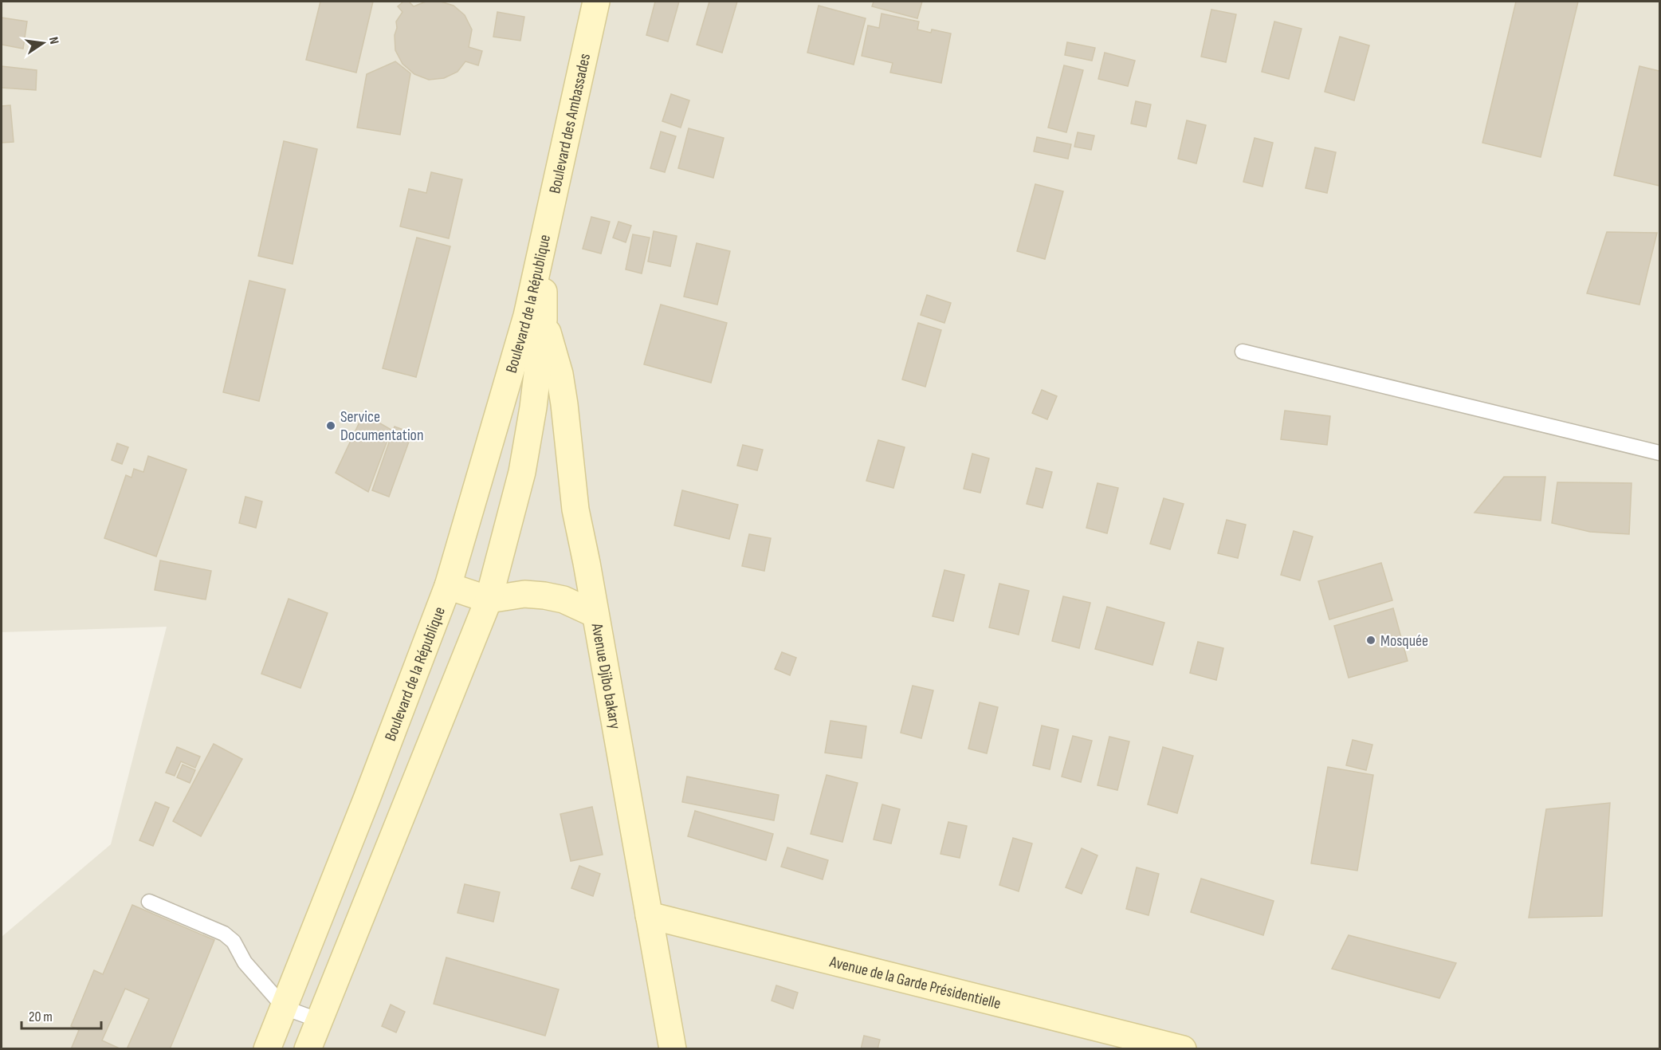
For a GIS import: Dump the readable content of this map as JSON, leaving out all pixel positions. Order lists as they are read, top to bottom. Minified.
{"streets":{"main road":["Boulevard des Ambassades","Boulevard de la République","Avenue Djibo bakary","Avenue de la Garde Présidentielle"]},"crossings":[["Boulevard des Ambassades","Boulevard de la République"],["Boulevard de la République","Avenue Djibo bakary"],["Avenue Djibo bakary","Avenue de la Garde Présidentielle"]],"places":["Service Documentation","Mosquée"],"scale_bar":"20 m","north":"right"}
